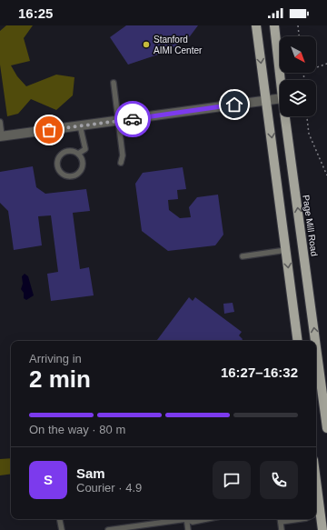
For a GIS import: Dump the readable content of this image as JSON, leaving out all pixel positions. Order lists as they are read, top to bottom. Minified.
{"streets":{"main road":["Page Mill Road"]},"places":["Stanford AIMI Center"],"north":"bottom right","page":{"status":"16:25","heading":["2 min","Arriving in","16:27–16:32"],"panel":["Sam","Courier · 4.9"],"bar":"On the way · 80 m","round":"S"}}
